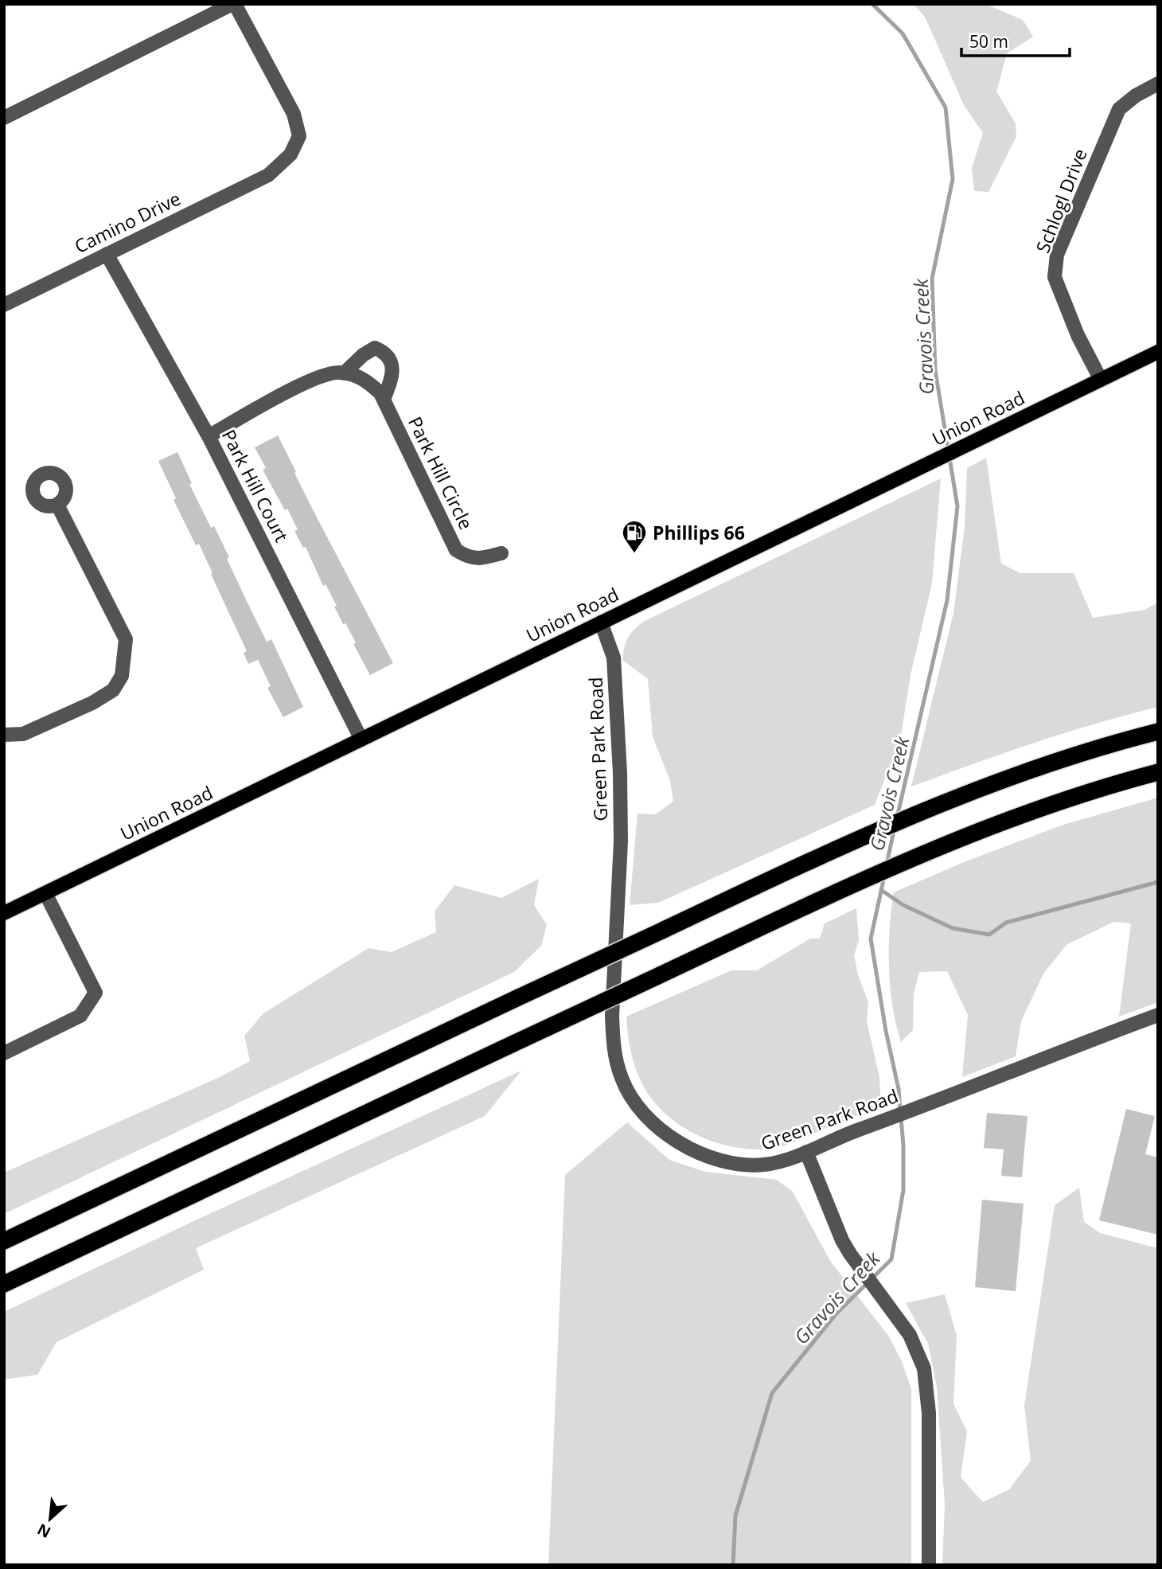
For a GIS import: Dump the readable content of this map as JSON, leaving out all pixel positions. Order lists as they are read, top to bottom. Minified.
{"streets":{"main road":["Union Road"],"street":["Schlogl Drive","Camino Drive","Park Hill Circle","Park Hill Court","Green Park Road"]},"crossings":[["Schlogl Drive","Union Road"],["Camino Drive","Park Hill Court"],["Union Road","Park Hill Court"],["Union Road","Green Park Road"],["Park Hill Circle","Park Hill Court"]],"water":["Gravois Creek"],"places":{"fuel station":["Phillips 66"]},"scale_bar":"50 m","north":"bottom left"}
